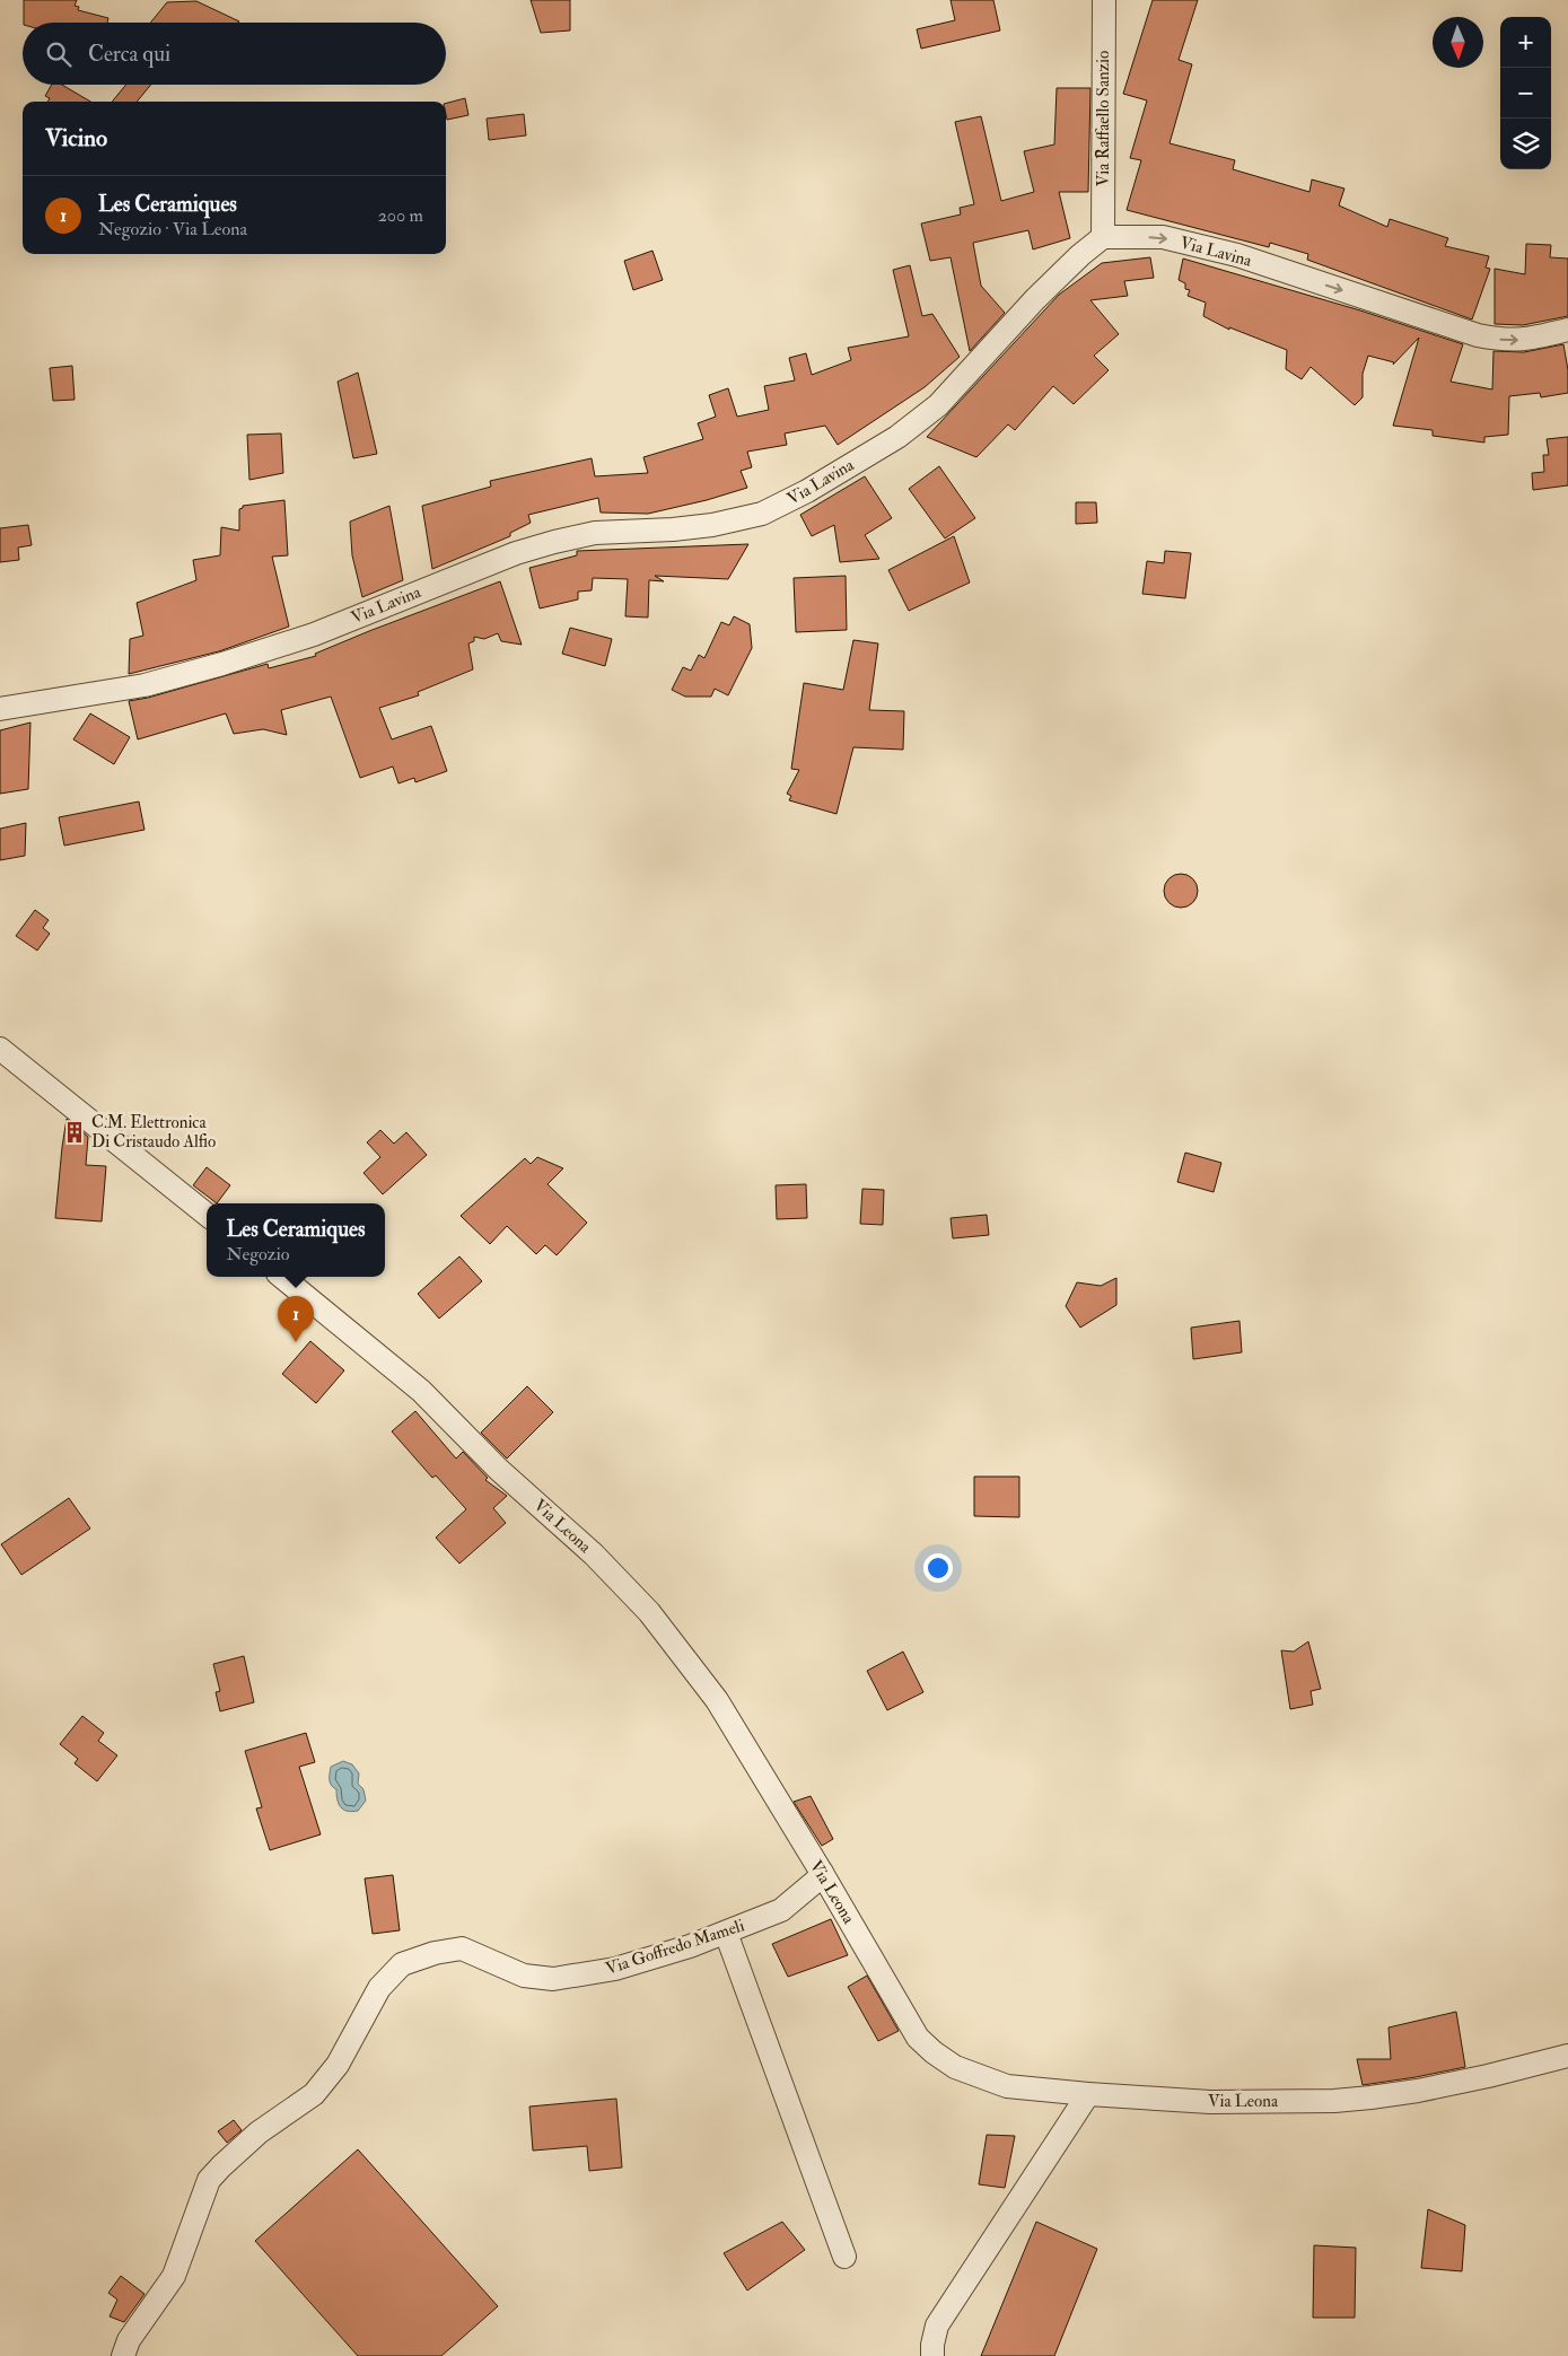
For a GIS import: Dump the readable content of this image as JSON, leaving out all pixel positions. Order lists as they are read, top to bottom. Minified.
{"streets":{"street":["Via Raffaello Sanzio","Via Lavina","Via Leona","Via Goffredo Mameli"]},"crossings":[["Via Raffaello Sanzio","Via Lavina"],["Via Leona","Via Goffredo Mameli"]],"places":{"building":["C.M. Elettronica Di Cristaudo Alfio"]},"north":"bottom","page":{"map_buttons":["+","−"],"search":"Cerca qui","heading":"Vicino","list":[{"mark":"1","name":"Les Ceramiques","note":"Negozio · Via Leona","value":"200 m"}],"popup":["Les Ceramiques","Negozio"],"pins":"1"}}
